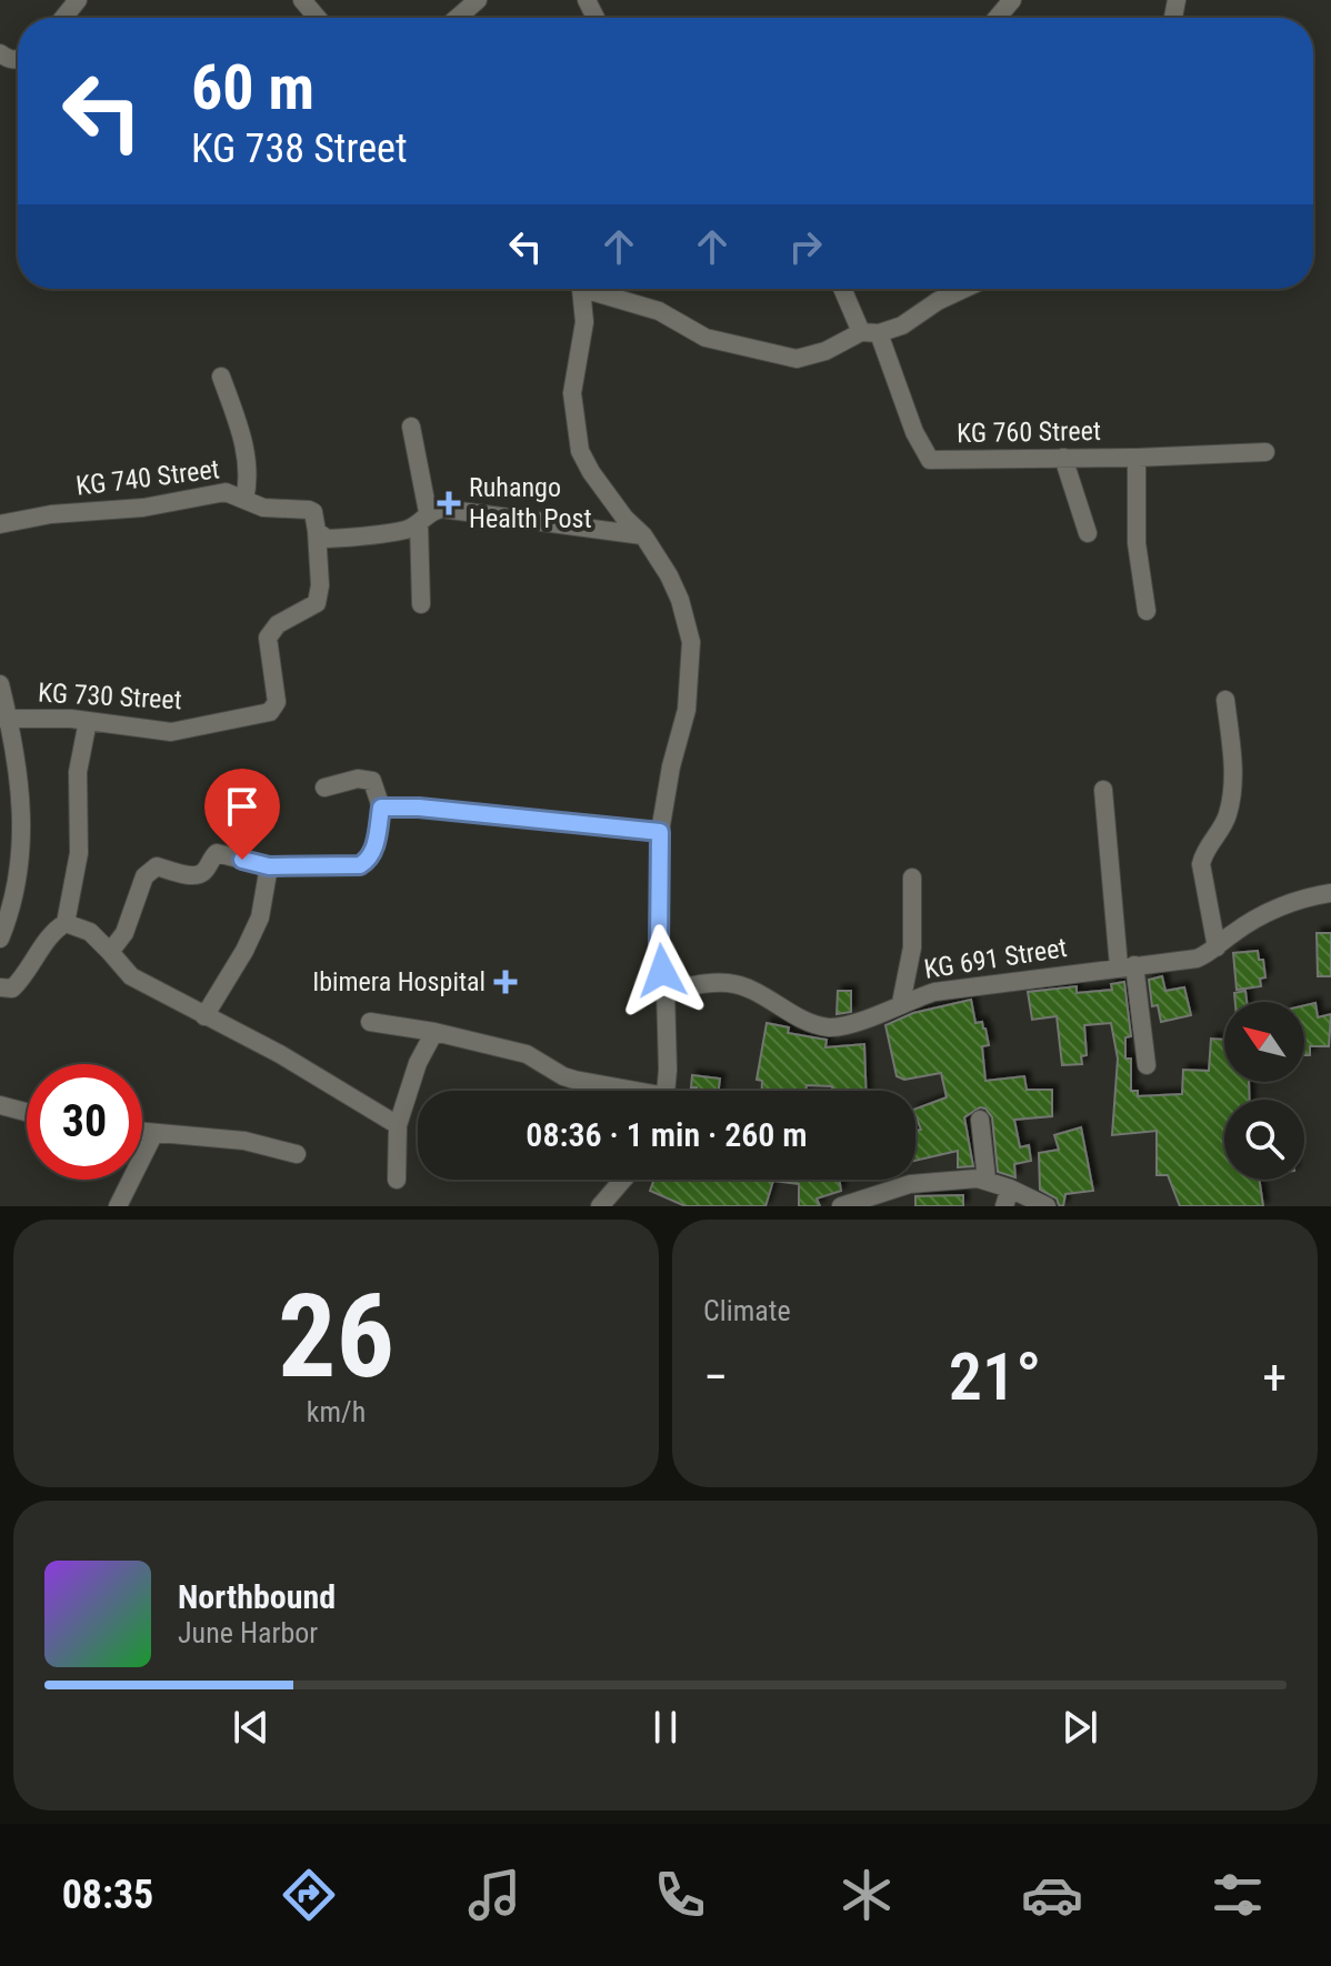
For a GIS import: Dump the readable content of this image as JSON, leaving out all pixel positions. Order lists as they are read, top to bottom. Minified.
{"streets":{"street":["KG 760 Street","KG 740 Street","KG 730 Street","KG 691 Street"]},"crossings":[["KG 740 Street","KG 730 Street"]],"places":{"health":["Ruhango Health Post","Ibimera Hospital"]},"north":"top left","page":{"turn":["60 m","KG 738 Street"],"limit":"30","trip":"08:36 · 1 min · 260 m","tile":[["26","km/h"],"Climate"],"heat":["−","21°","+"],"song":["Northbound","June Harbor"],"tabs":"08:35"}}
